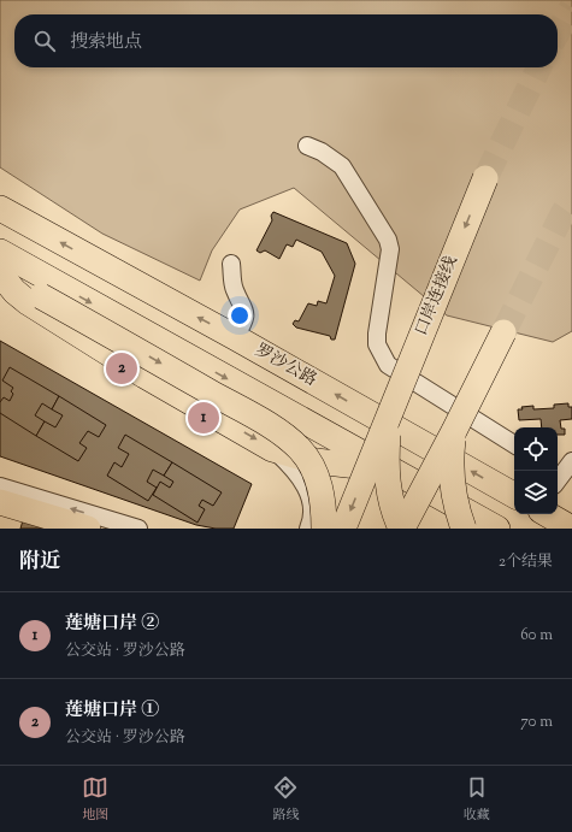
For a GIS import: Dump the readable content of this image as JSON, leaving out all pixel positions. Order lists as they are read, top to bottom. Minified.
{"streets":{"highway":["口岸连接线","罗沙公路"]},"page":{"search":"搜索地点","pins":["2","1"],"heading":["附近","2个结果"],"list":[{"mark":"1","name":"莲塘口岸 ②","note":"公交站 · 罗沙公路","value":"60 m"},{"mark":"2","name":"莲塘口岸 ①","note":"公交站 · 罗沙公路","value":"70 m"}],"nav":["地图","路线","收藏"]}}
